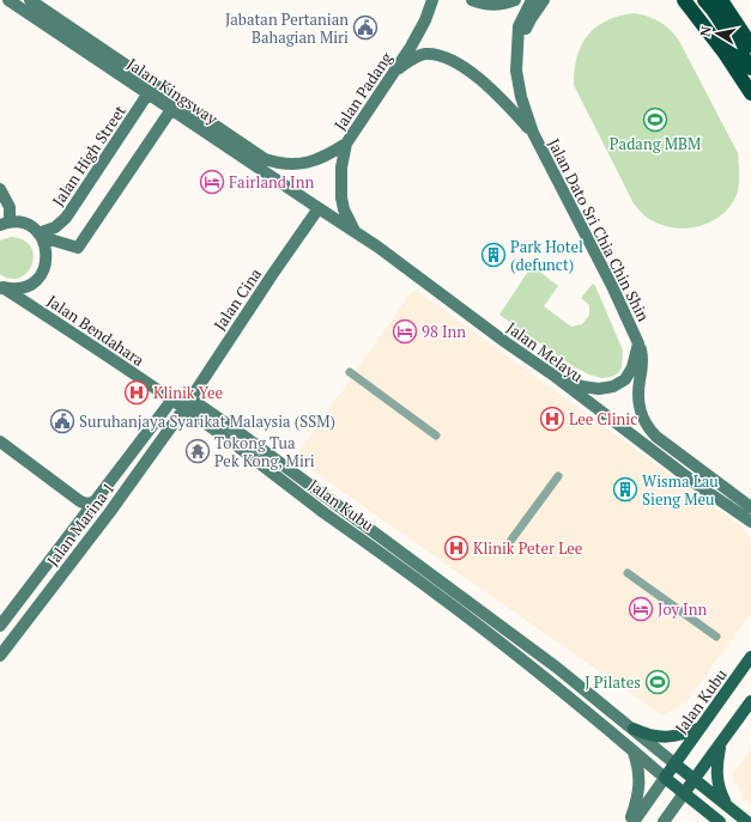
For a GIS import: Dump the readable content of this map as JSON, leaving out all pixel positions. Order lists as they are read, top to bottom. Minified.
{"streets":{"main road":["Jalan Kubu"],"street":["Jalan Kingsway","Jalan Padang","Jalan High Street","Jalan Dato Sri Chia Chin Shin","Jalan Cina","Jalan Bendahara","Jalan Melayu","Jalan Marina 1"]},"crossings":[["Jalan Kingsway","Jalan Padang"],["Jalan Kingsway","Jalan High Street"],["Jalan Kingsway","Jalan Cina"],["Jalan Kingsway","Jalan Melayu"],["Jalan Padang","Jalan Dato Sri Chia Chin Shin"],["Jalan Padang","Jalan Melayu"],["Jalan Dato Sri Chia Chin Shin","Jalan Melayu"],["Jalan Cina","Jalan Melayu"],["Jalan Cina","Jalan Kubu"],["Jalan Cina","Jalan Marina 1"],["Jalan Bendahara","Jalan Marina 1"],["Jalan Kubu","Jalan Marina 1"]],"places":{"public building":["Jabatan Pertanian Bahagian Miri","Suruhanjaya Syarikat Malaysia (SSM)"],"sports":["Padang MBM","J Pilates"],"hotel":["Fairland Inn","98 Inn","Joy Inn"],"building":["Park Hotel (defunct)","Wisma Lau Sieng Meu"],"hospital":["Klinik Yee","Lee Clinic","Klinik Peter Lee"],"temple":["Tokong Tua Pek Kong, Miri"]},"north":"left"}
